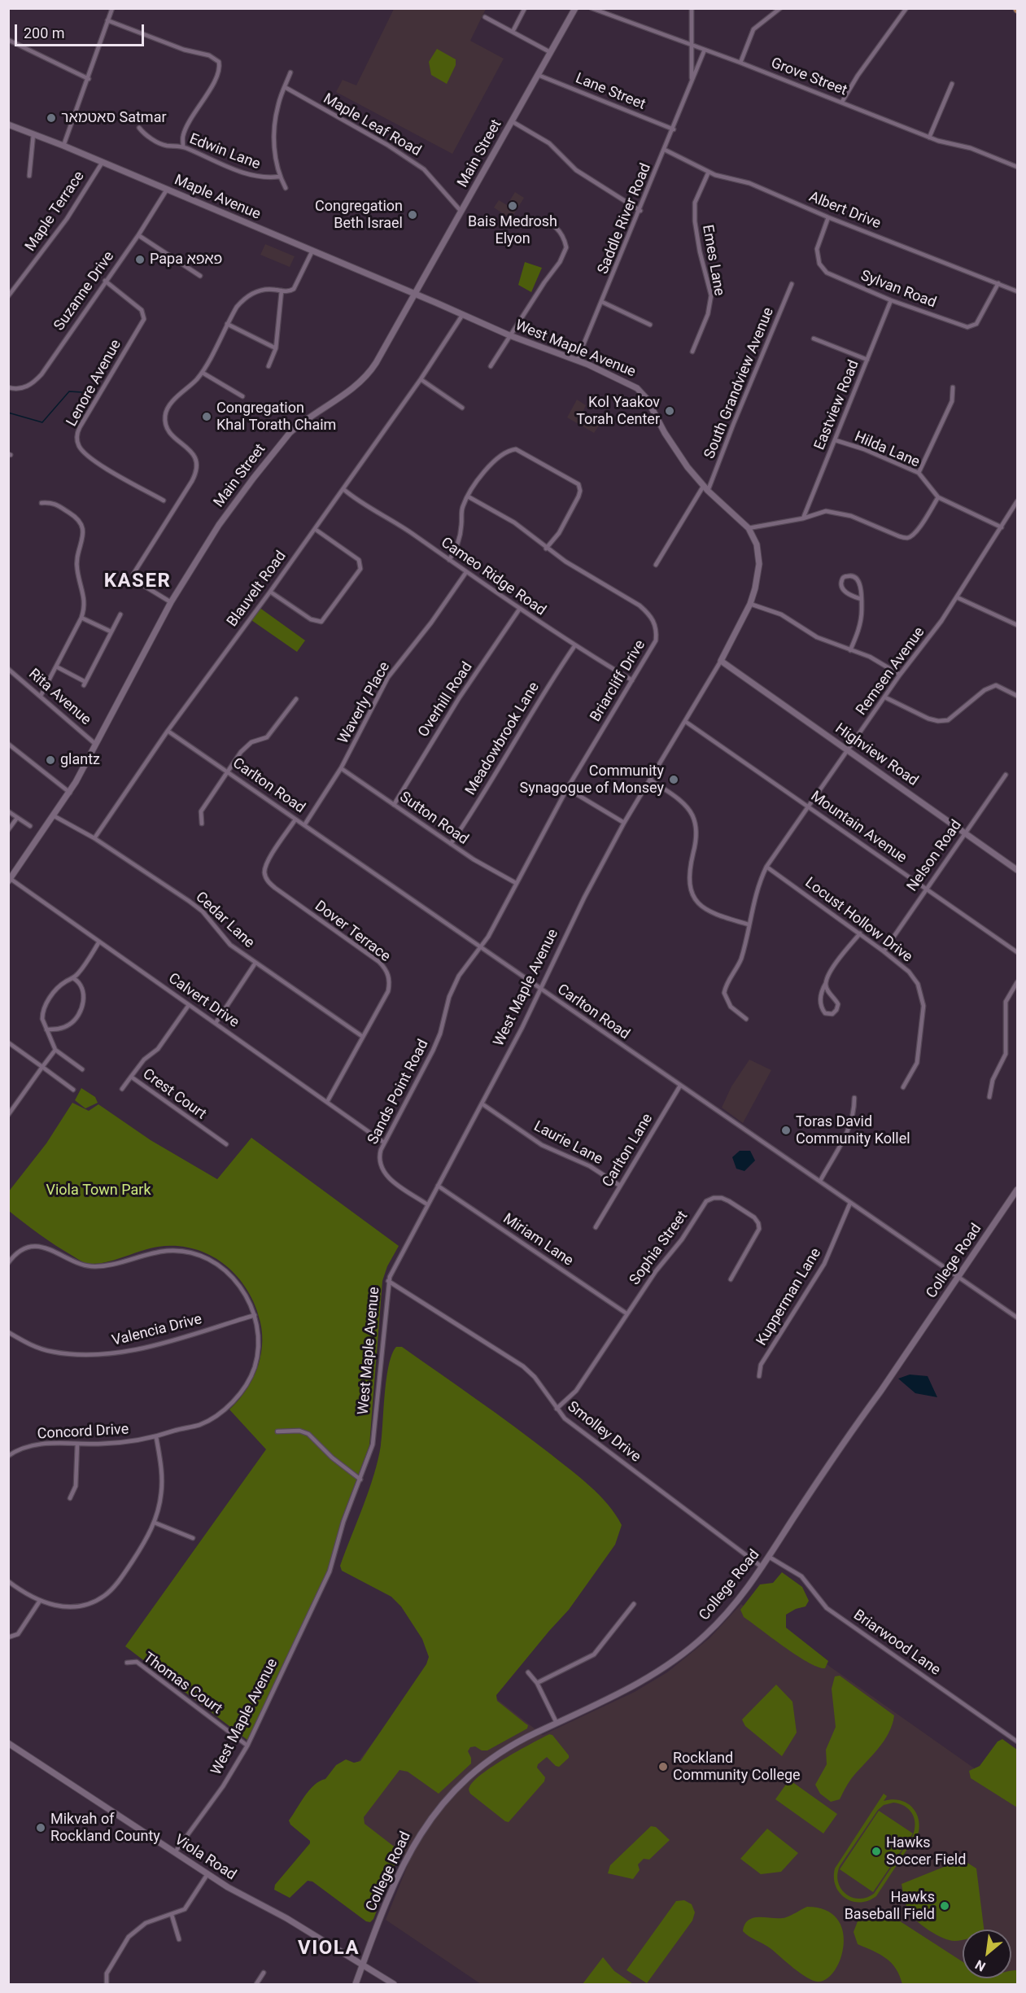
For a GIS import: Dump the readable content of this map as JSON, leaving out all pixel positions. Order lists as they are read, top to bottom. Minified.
{"streets":{"street":["Grove Street","Lane Street","Maple Leaf Road","Edwin Lane","Main Street","Maple Avenue","Albert Drive","Maple Terrace","Saddle River Road","Emes Lane","Sylvan Road","Suzanne Drive","West Maple Avenue","Lenore Avenue","South Grandview Avenue","Eastview Road","Hilda Lane","Cameo Ridge Road","Blauvelt Road","Remsen Avenue","Briarcliff Drive","Rita Avenue","Overhill Road","Waverly Place","Meadowbrook Lane","Highview Road","Carlton Road","Sutton Road","Mountain Avenue","Nelson Road","Cedar Lane","Locust Hollow Drive","Dover Terrace","Calvert Drive","Sands Point Road","Crest Court","Laurie Lane","Carlton Lane","Miriam Lane","Sophia Street","College Road","Kupperman Lane","Valencia Drive","Concord Drive","Smolley Drive","Briarwood Lane","Thomas Court","Viola Road"]},"crossings":[["Grove Street","Saddle River Road"],["Lane Street","Main Street"],["Lane Street","Saddle River Road"],["Maple Leaf Road","Main Street"],["Main Street","Maple Avenue"],["Main Street","West Maple Avenue"],["Main Street","Rita Avenue"],["Main Street","Calvert Drive"],["Maple Avenue","Maple Terrace"],["Maple Avenue","Suzanne Drive"],["Maple Avenue","West Maple Avenue"],["Albert Drive","Saddle River Road"],["Albert Drive","Emes Lane"],["Albert Drive","Sylvan Road"],["Saddle River Road","West Maple Avenue"],["Sylvan Road","Eastview Road"],["Suzanne Drive","Lenore Avenue"],["West Maple Avenue","South Grandview Avenue"],["West Maple Avenue","Blauvelt Road"],["West Maple Avenue","Highview Road"],["West Maple Avenue","Carlton Road"],["West Maple Avenue","Mountain Avenue"],["West Maple Avenue","Sands Point Road"],["West Maple Avenue","Laurie Lane"],["West Maple Avenue","Miriam Lane"],["West Maple Avenue","Smolley Drive"],["West Maple Avenue","Thomas Court"],["West Maple Avenue","Viola Road"],["Eastview Road","Hilda Lane"],["Hilda Lane","Remsen Avenue"],["Cameo Ridge Road","Blauvelt Road"],["Cameo Ridge Road","Briarcliff Drive"],["Cameo Ridge Road","Overhill Road"],["Cameo Ridge Road","Waverly Place"],["Cameo Ridge Road","Meadowbrook Lane"],["Blauvelt Road","Carlton Road"],["Blauvelt Road","Cedar Lane"],["Remsen Avenue","Highview Road"],["Remsen Avenue","Mountain Avenue"],["Remsen Avenue","Locust Hollow Drive"],["Briarcliff Drive","Carlton Road"],["Briarcliff Drive","Sutton Road"],["Briarcliff Drive","Sands Point Road"],["Overhill Road","Sutton Road"],["Waverly Place","Carlton Road"],["Waverly Place","Sutton Road"],["Meadowbrook Lane","Sutton Road"],["Highview Road","Nelson Road"],["Carlton Road","Dover Terrace"],["Carlton Road","Sands Point Road"],["Carlton Road","Carlton Lane"],["Carlton Road","College Road"],["Carlton Road","Kupperman Lane"],["Mountain Avenue","Nelson Road"],["Nelson Road","Locust Hollow Drive"],["Cedar Lane","Dover Terrace"],["Dover Terrace","Calvert Drive"],["Calvert Drive","Sands Point Road"],["Calvert Drive","Crest Court"],["Laurie Lane","Carlton Lane"],["Miriam Lane","Sophia Street"],["Sophia Street","Smolley Drive"],["College Road","Smolley Drive"],["College Road","Briarwood Lane"],["College Road","Viola Road"],["Valencia Drive","Concord Drive"]],"districts":["KASER","VIOLA"],"parks":["Viola Town Park"],"places":["סאטמאר Satmar","Bais Medrosh Elyon","Congregation Beth Israel","Papa פאפא","Kol Yaakov Torah Center","Congregation Khal Torath Chaim","glantz","Community Synagogue of Monsey","Toras David Community Kollel","Rockland Community College","Mikvah of Rockland County","Hawks Soccer Field","Hawks Baseball Field"],"scale_bar":"200 m","north":"bottom left"}
